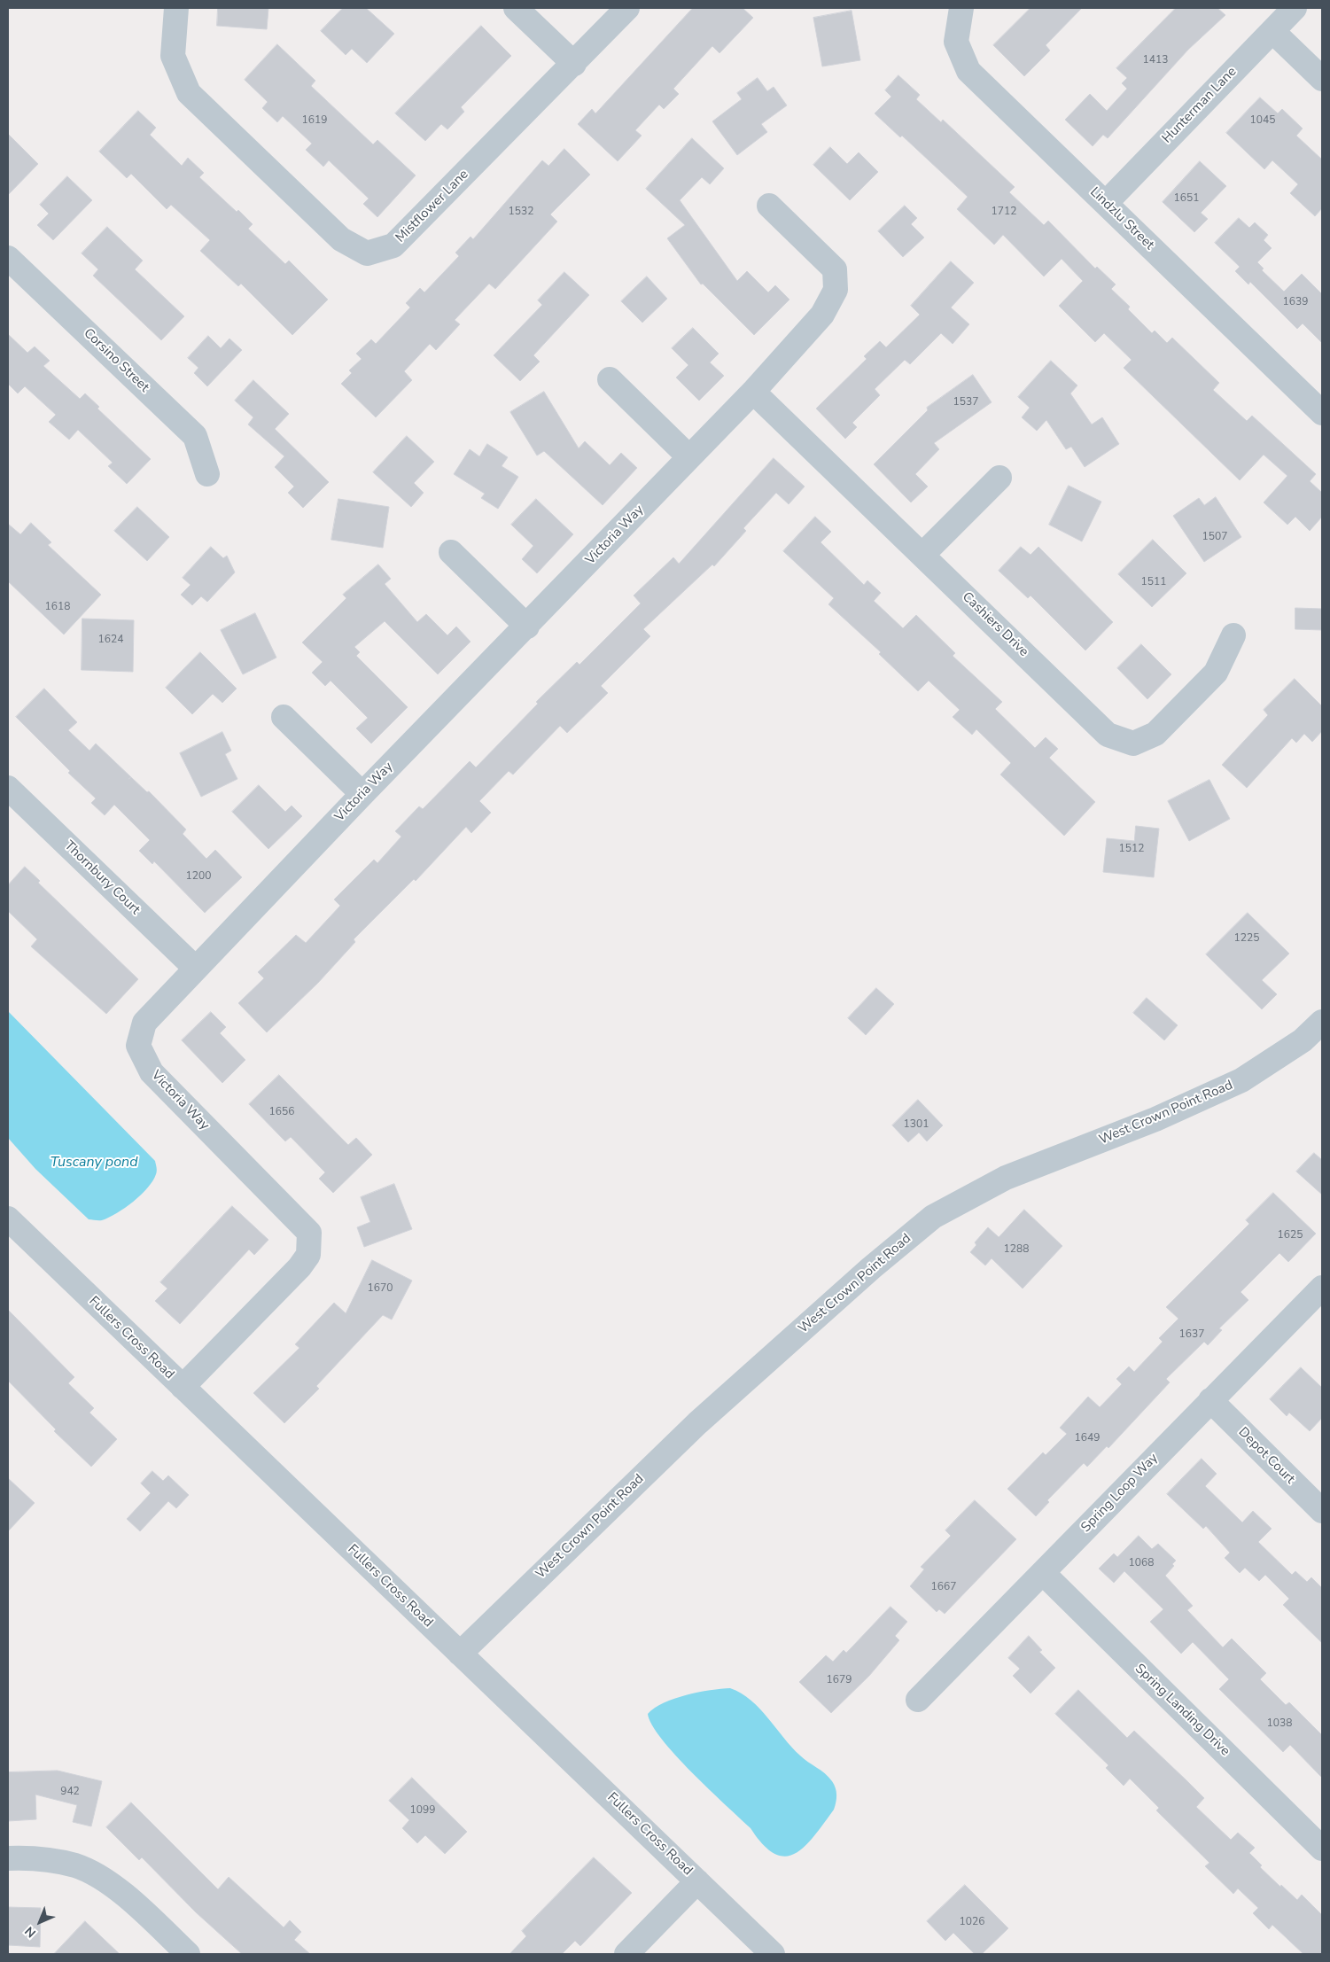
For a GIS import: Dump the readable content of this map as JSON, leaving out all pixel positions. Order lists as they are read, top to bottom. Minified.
{"streets":{"street":["Hunterman Lane","Mistflower Lane","Lindzlu Street","Corsino Street","Victoria Way","Cashiers Drive","Thornbury Court","West Crown Point Road","Fullers Cross Road","Depot Court","Spring Loop Way","Spring Landing Drive"]},"crossings":[["Hunterman Lane","Lindzlu Street"],["Victoria Way","Cashiers Drive"],["Victoria Way","Thornbury Court"],["Victoria Way","Fullers Cross Road"],["West Crown Point Road","Fullers Cross Road"],["Depot Court","Spring Loop Way"],["Spring Loop Way","Spring Landing Drive"]],"water":["Tuscany pond"],"house_numbers":["1413","1619","1045","1651","1532","1712","1639","1537","1507","1511","1618","1624","1512","1200","1225","1656","1301","1625","1288","1670","1637","1649","1068","1667","1679","1038","942","1099","1026"],"north":"bottom left"}
